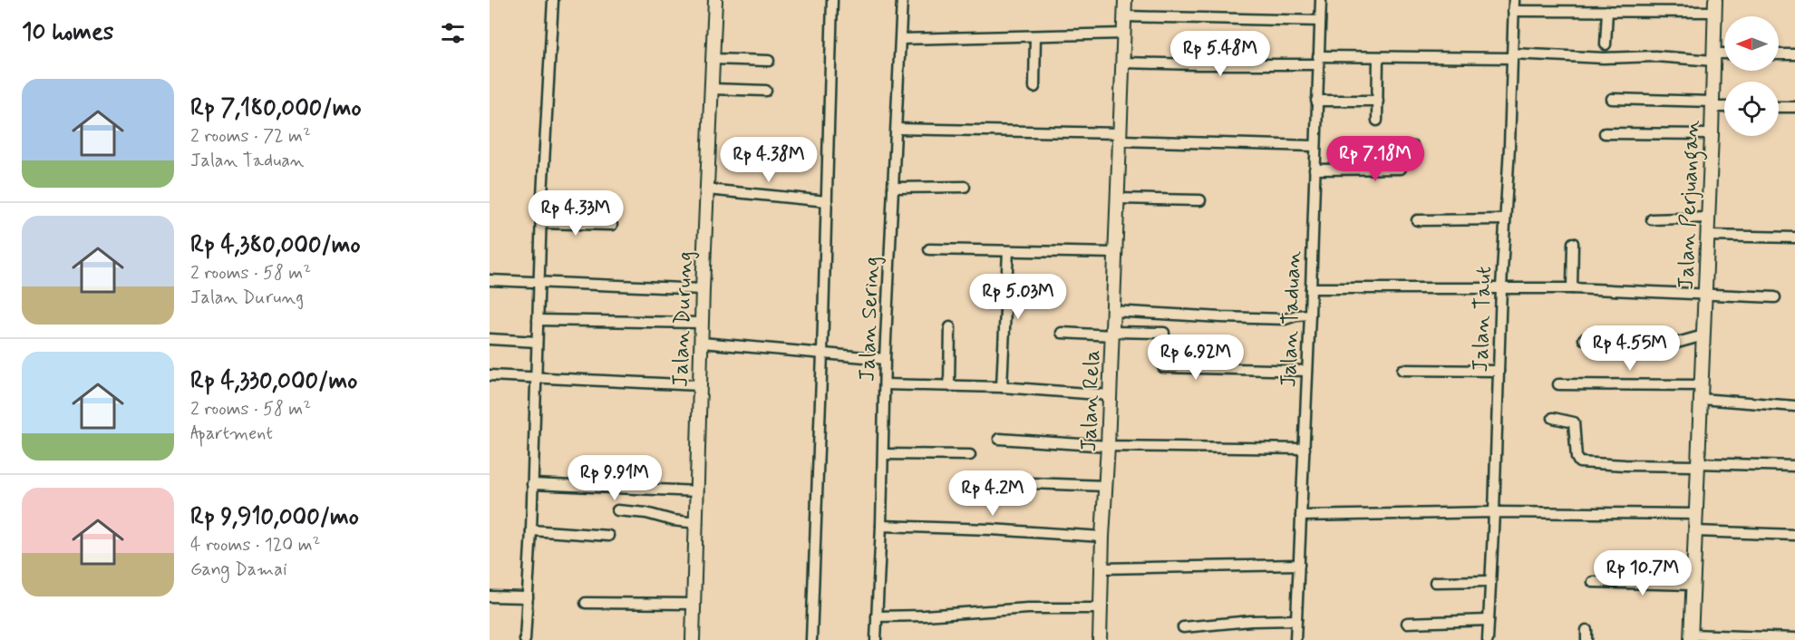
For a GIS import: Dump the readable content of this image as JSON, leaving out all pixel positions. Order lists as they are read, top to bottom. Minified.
{"streets":{"street":["Jalan Perjuangan","Jalan Durung","Jalan Sering","Jalan Taduan","Jalan Taut","Jalan Rela"]},"north":"left","page":{"heading":"10 homes","price":["Rp 5.48M","Rp 7.18M","Rp 4.38M","Rp 4.33M","Rp 5.03M","Rp 4.55M","Rp 6.92M","Rp 9.91M","Rp 4.2M","Rp 10.7M"],"list":[{"name":"Rp 7,180,000/mo","note":"2 rooms · 72 m² · Jalan Taduan"},{"name":"Rp 4,380,000/mo","note":"2 rooms · 58 m² · Jalan Durung"},{"name":"Rp 4,330,000/mo","note":"2 rooms · 58 m² · Apartment"},{"name":"Rp 9,910,000/mo","note":"4 rooms · 120 m² · Gang Damai"}]}}
